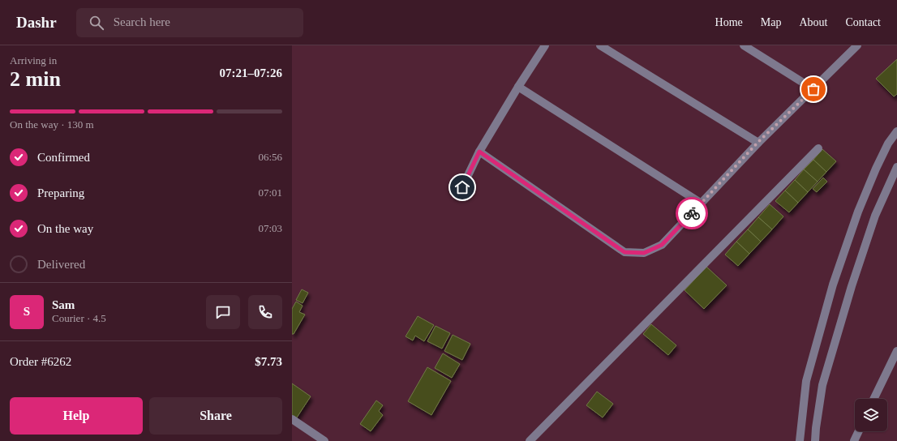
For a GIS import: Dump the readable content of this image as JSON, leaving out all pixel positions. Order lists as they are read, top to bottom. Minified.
{"page":{"header":"Dashr","search":"Search here","nav":["Home","Map","About","Contact"],"heading":["2 min","Arriving in","07:21–07:26"],"panel":["Sam","Courier · 4.5","Order #6262","$7.73"],"bar":"On the way · 130 m","list":[["Confirmed","06:56"],["Preparing","07:01"],["On the way","07:03"],"Delivered"],"round":"S","buttons":["Help","Share"]}}
